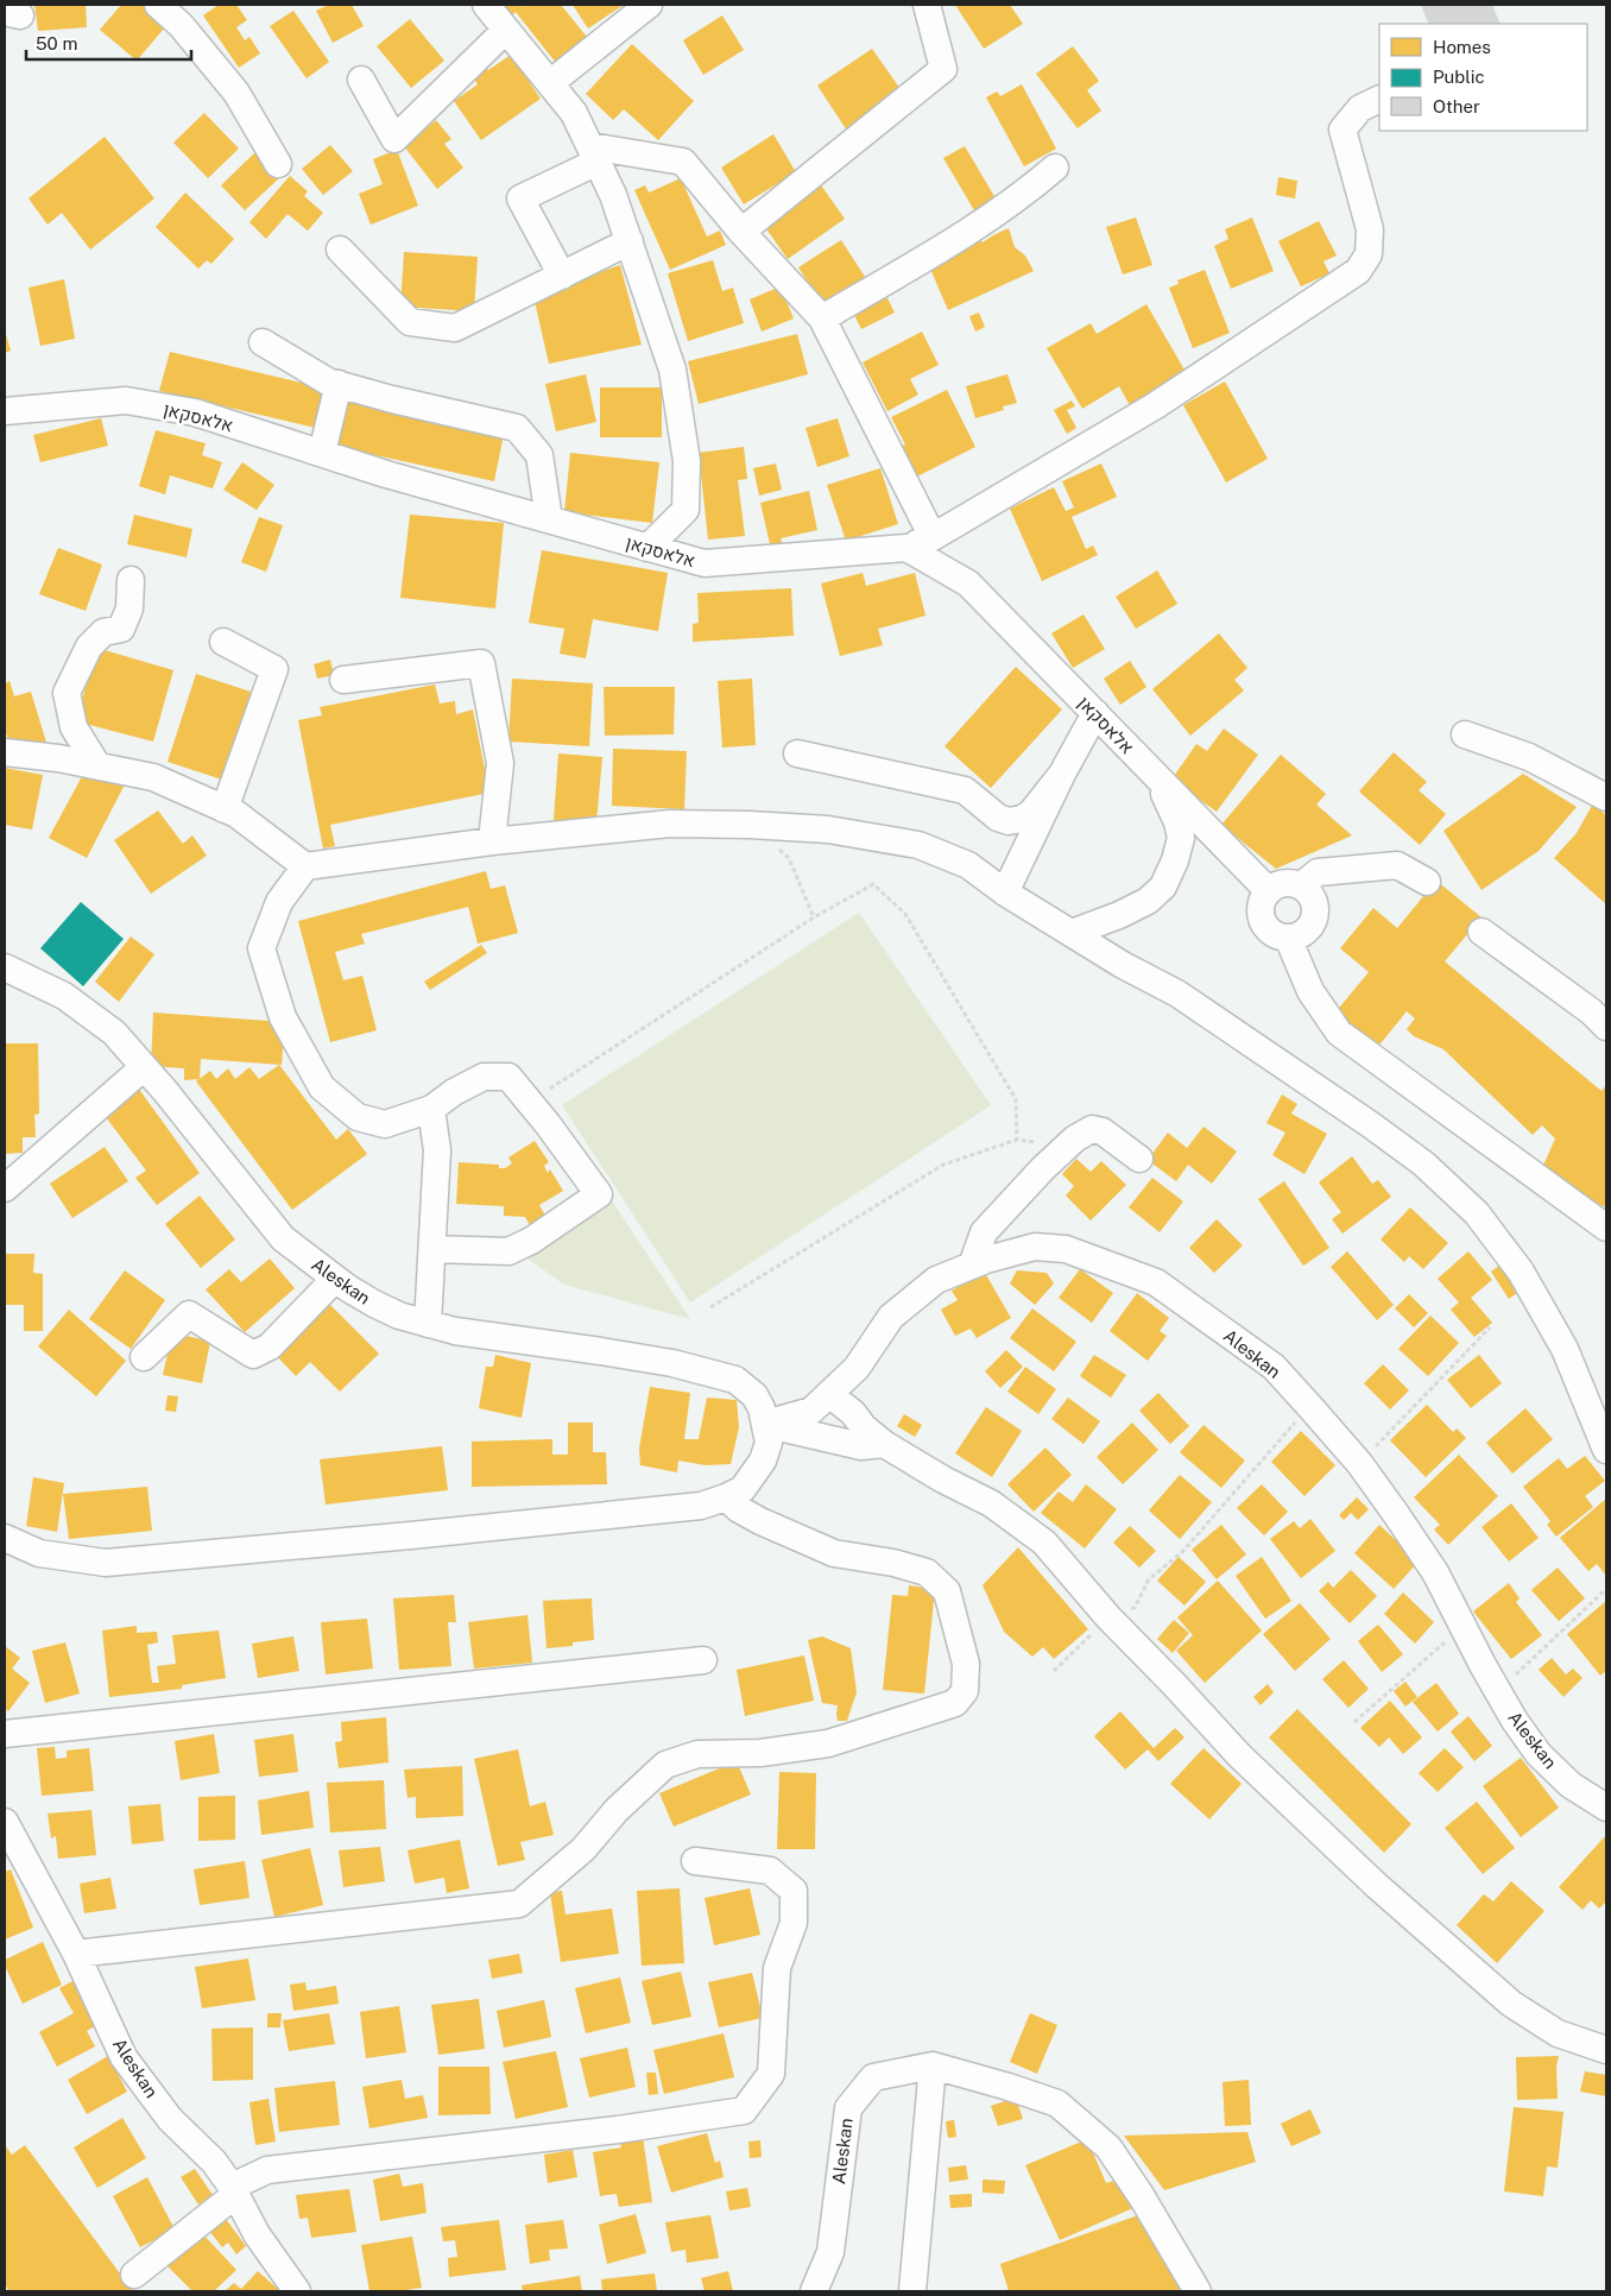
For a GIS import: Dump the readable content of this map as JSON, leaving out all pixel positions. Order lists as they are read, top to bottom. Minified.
{"streets":{"street":["אלאסקאן","Aleskan"]},"legend":["Homes","Public","Other"],"scale_bar":"50 m"}
